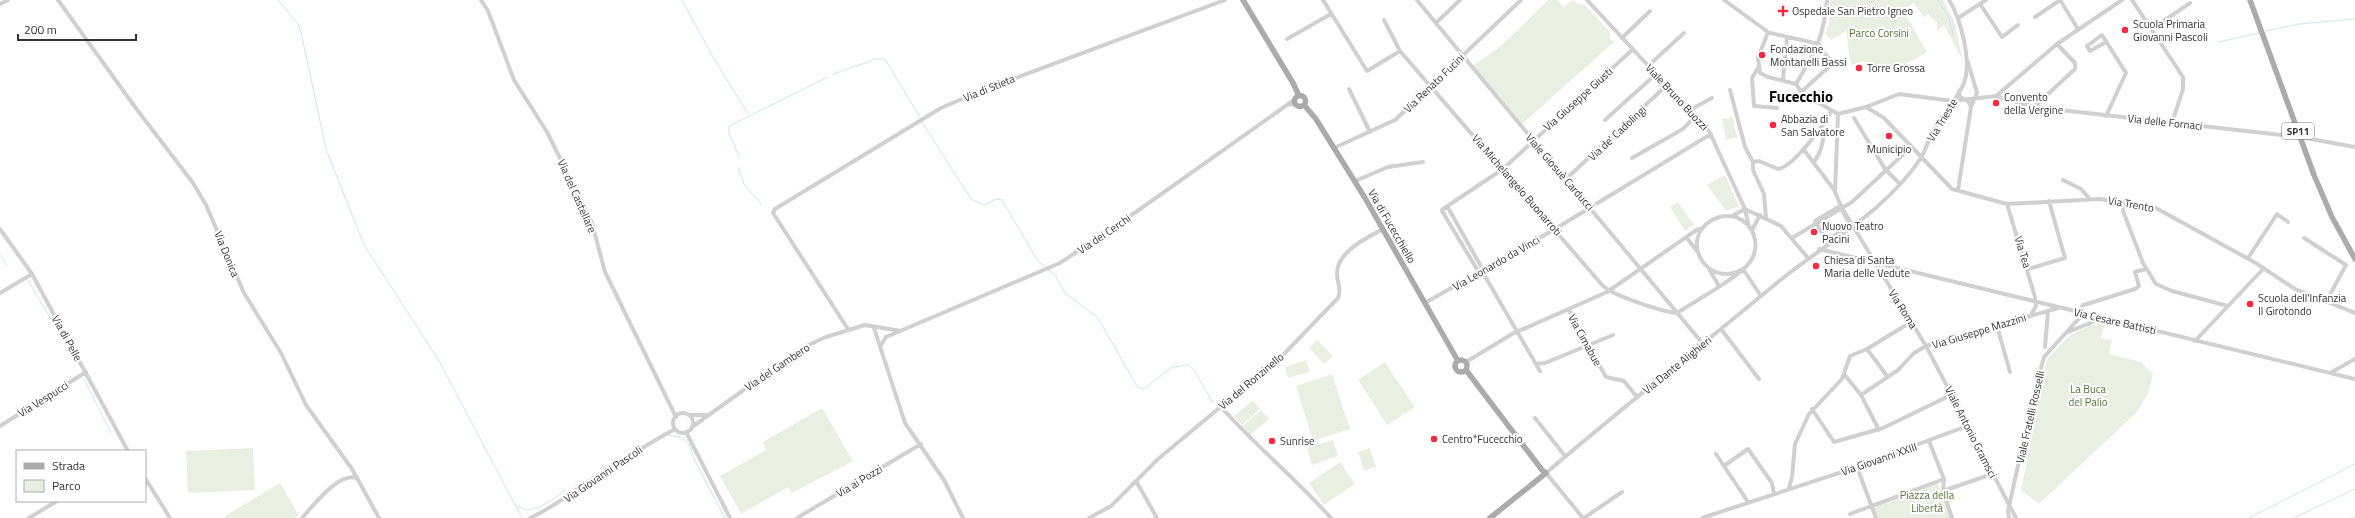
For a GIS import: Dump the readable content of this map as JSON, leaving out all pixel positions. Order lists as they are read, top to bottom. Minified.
{"streets":{"main road":["SP11","Via di Fucecchiello"],"street":["Via Renato Fucini","Via di Stieta","Viale Bruno Buozzi","Via Giuseppe Giusti","Via Trieste","Via delle Fornaci","Via de' Cadolingi","Viale Giosuè Carducci","Via Michelangelo Buonarroti","Via del Castellare","Via Trento","Via dei Cerchi","Via Tea","Via Donica","Via Leonardo da Vinci","Via Roma","Via Cesare Battisti","Via Giuseppe Mazzini","Via di Pelle","Via Cimabue","Via Dante Alighieri","Via del Gambero","Via del Ronzinello","Via Vespucci","Viale Fratelli Rosselli","Viale Antonio Gramsci","Via Giovanni XXIII","Via Giovanni Pascoli","Via ai Pozzi"]},"crossings":[["Via Renato Fucini","Viale Giosuè Carducci"],["Via Renato Fucini","Via Michelangelo Buonarroti"],["Via Renato Fucini","Via di Fucecchiello"],["Via di Stieta","Via del Gambero"],["Viale Bruno Buozzi","Via Giuseppe Giusti"],["Viale Bruno Buozzi","Via de' Cadolingi"],["Viale Bruno Buozzi","Via Leonardo da Vinci"],["Via Giuseppe Giusti","Viale Giosuè Carducci"],["Via Giuseppe Giusti","Via Michelangelo Buonarroti"],["Via Giuseppe Giusti","Via Leonardo da Vinci"],["Via Trieste","Via delle Fornaci"],["Via Trieste","Via Trento"],["Via Trieste","Via Roma"],["Via Trieste","Via Dante Alighieri"],["Via delle Fornaci","SP11"],["Via delle Fornaci","Via Trento"],["Via de' Cadolingi","Viale Giosuè Carducci"],["Viale Giosuè Carducci","Via Michelangelo Buonarroti"],["Viale Giosuè Carducci","Via Leonardo da Vinci"],["Viale Giosuè Carducci","Via Dante Alighieri"],["Via Michelangelo Buonarroti","Via Leonardo da Vinci"],["Via del Castellare","Via del Gambero"],["Via del Castellare","Via Giovanni Pascoli"],["Via Trento","Via Tea"],["Via di Fucecchiello","Via dei Cerchi"],["Via di Fucecchiello","Via Leonardo da Vinci"],["Via di Fucecchiello","Via Dante Alighieri"],["Via di Fucecchiello","Via del Ronzinello"],["Via dei Cerchi","Via del Gambero"],["Via Tea","Via Cesare Battisti"],["Via Tea","Via Giuseppe Mazzini"],["Via Roma","Via Cesare Battisti"],["Via Roma","Via Giuseppe Mazzini"],["Via Roma","Via Dante Alighieri"],["Via Roma","Viale Antonio Gramsci"],["Via Cesare Battisti","Via Giuseppe Mazzini"],["Via Cesare Battisti","Via Dante Alighieri"],["Via Cesare Battisti","Viale Fratelli Rosselli"],["Via Giuseppe Mazzini","Viale Antonio Gramsci"],["Via di Pelle","Via Vespucci"],["Via Cimabue","Via Dante Alighieri"],["Via del Gambero","Via Giovanni Pascoli"],["Viale Fratelli Rosselli","Viale Antonio Gramsci"],["Viale Antonio Gramsci","Via Giovanni XXIII"]],"districts":["Fucecchio"],"parks":["Parco Corsini","La Buca del Palio","Piazza della Libertà"],"places":{"health":["Ospedale San Pietro Igneo"],"other":["Scuola Primaria Giovanni Pascoli","Fondazione Montanelli Bassi","Torre Grossa","Convento della Vergine","Abbazia di San Salvatore","Municipio","Nuovo Teatro Pacini","Chiesa di Santa Maria delle Vedute","Scuola dell'Infanzia Il Girotondo","Centro*Fucecchio","Sunrise"]},"legend":["Strada","Parco"],"scale_bar":"200 m"}
